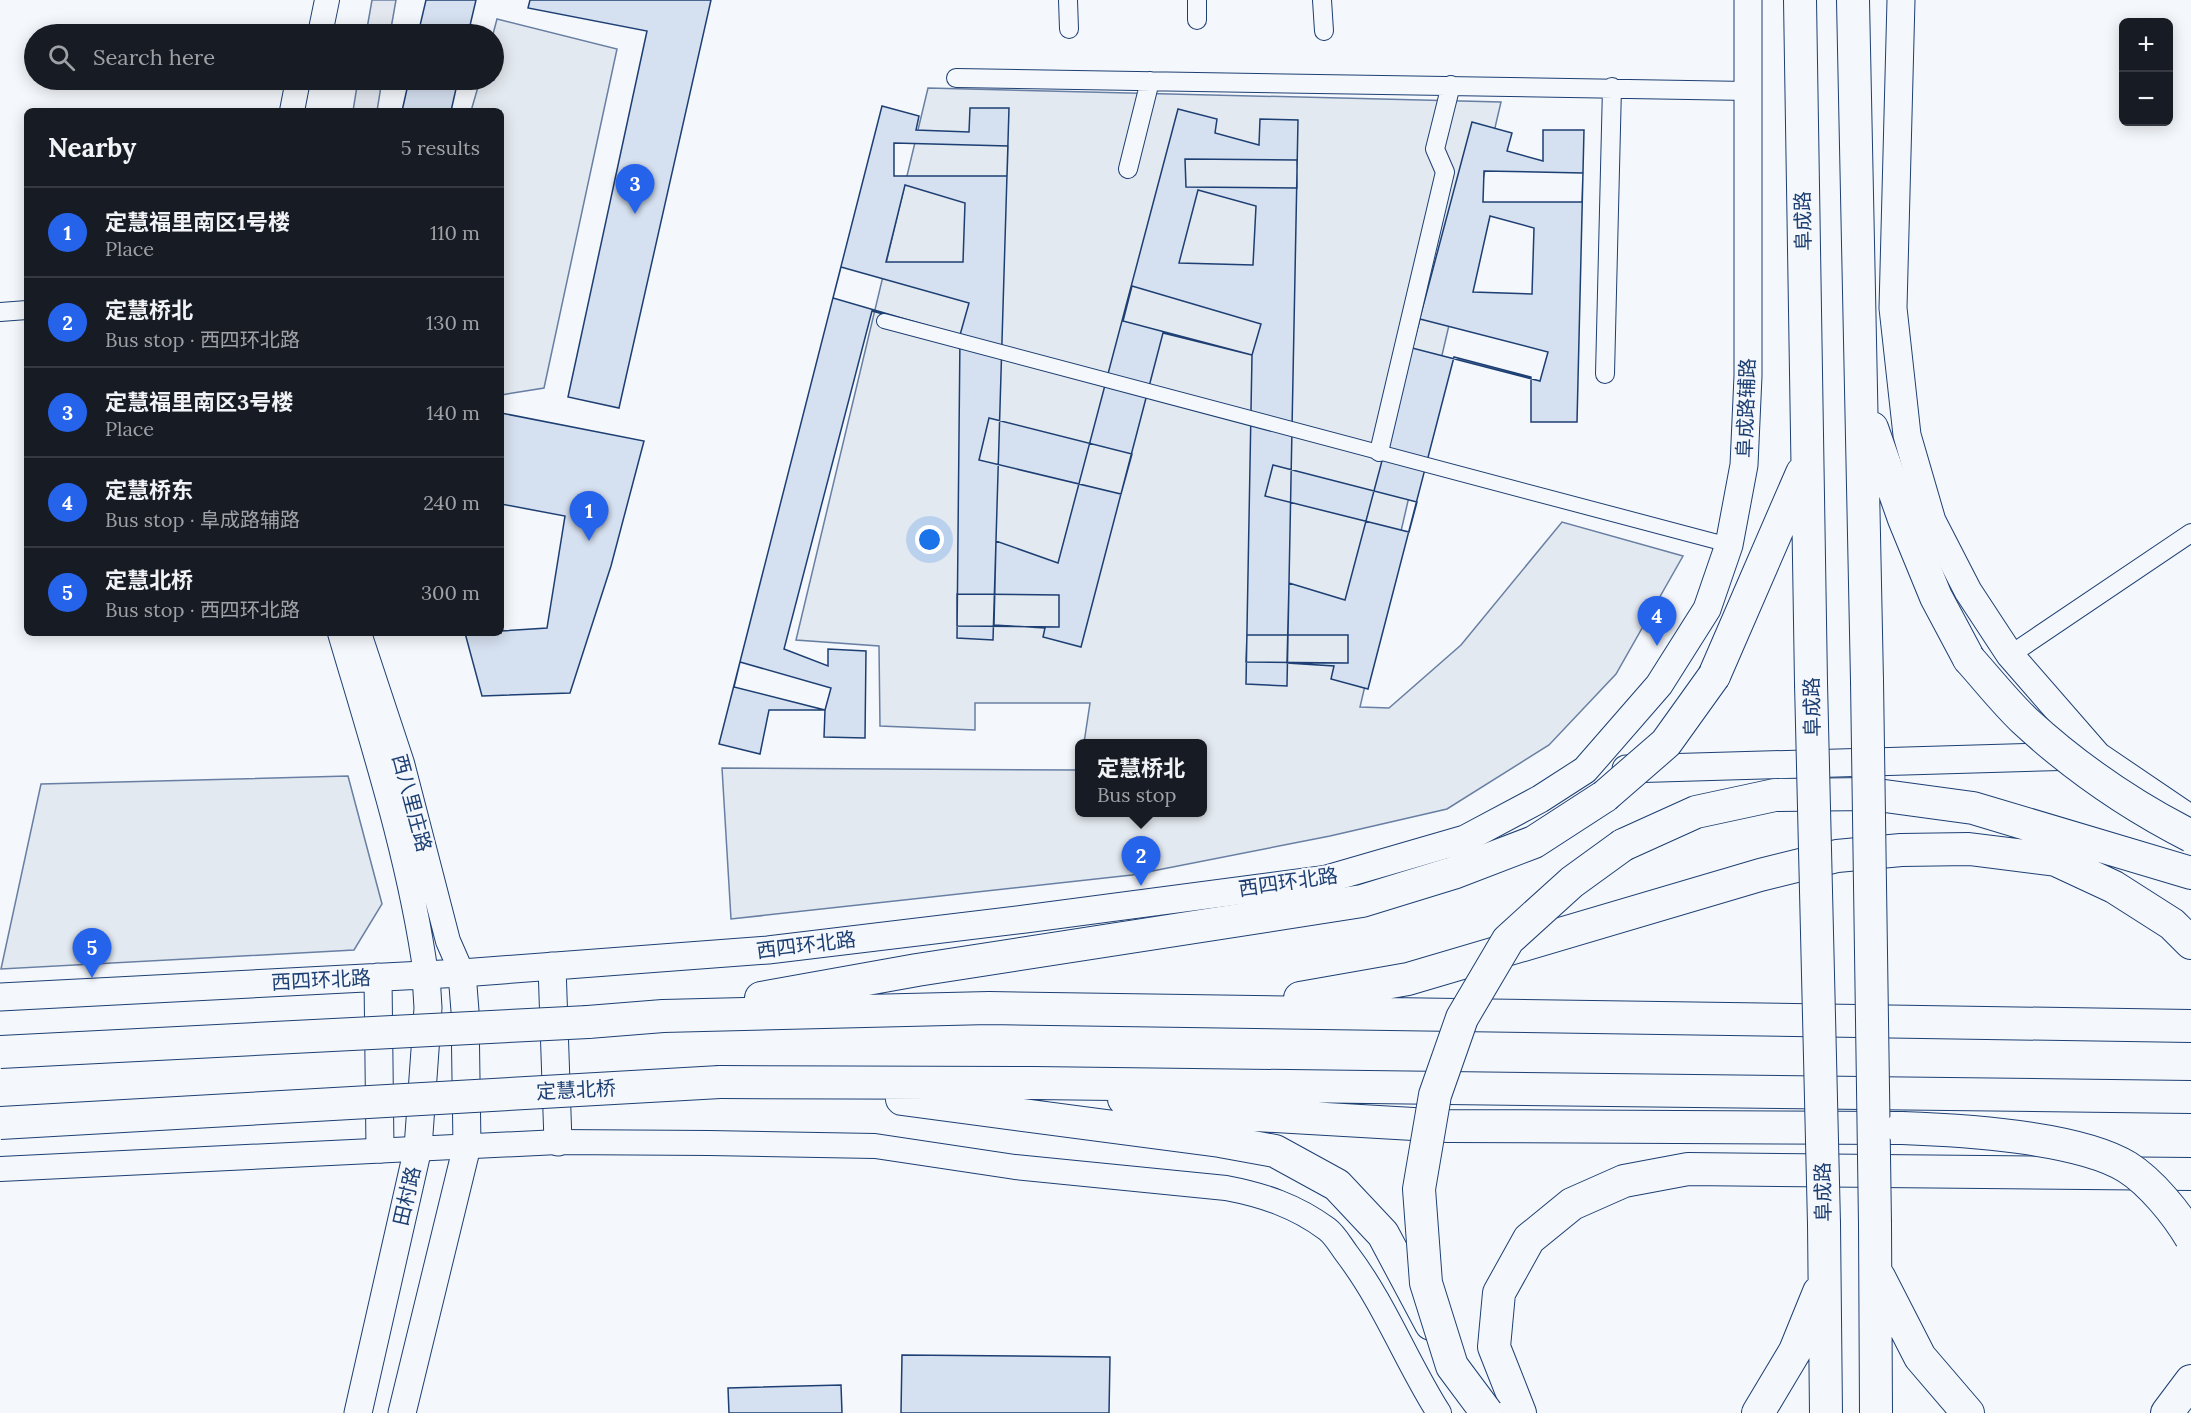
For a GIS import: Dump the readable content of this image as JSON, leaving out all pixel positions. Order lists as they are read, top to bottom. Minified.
{"streets":{"highway":["阜成路","定慧北桥"],"main road":["阜成路辅路","西四环北路","田村路"],"street":["西八里庄路"]},"crossings":[["阜成路辅路","西四环北路"],["西八里庄路","西四环北路"],["西八里庄路","田村路"],["西四环北路","田村路"]],"page":{"map_buttons":["+","−"],"search":"Search here","heading":["Nearby","5 results"],"pins":["3","1","4","2","5"],"list":[{"mark":"1","name":"定慧福里南区1号楼","note":"Place","value":"110 m"},{"mark":"2","name":"定慧桥北","note":"Bus stop · 西四环北路","value":"130 m"},{"mark":"3","name":"定慧福里南区3号楼","note":"Place","value":"140 m"},{"mark":"4","name":"定慧桥东","note":"Bus stop · 阜成路辅路","value":"240 m"},{"mark":"5","name":"定慧北桥","note":"Bus stop · 西四环北路","value":"300 m"}],"popup":["定慧桥北","Bus stop"]}}
